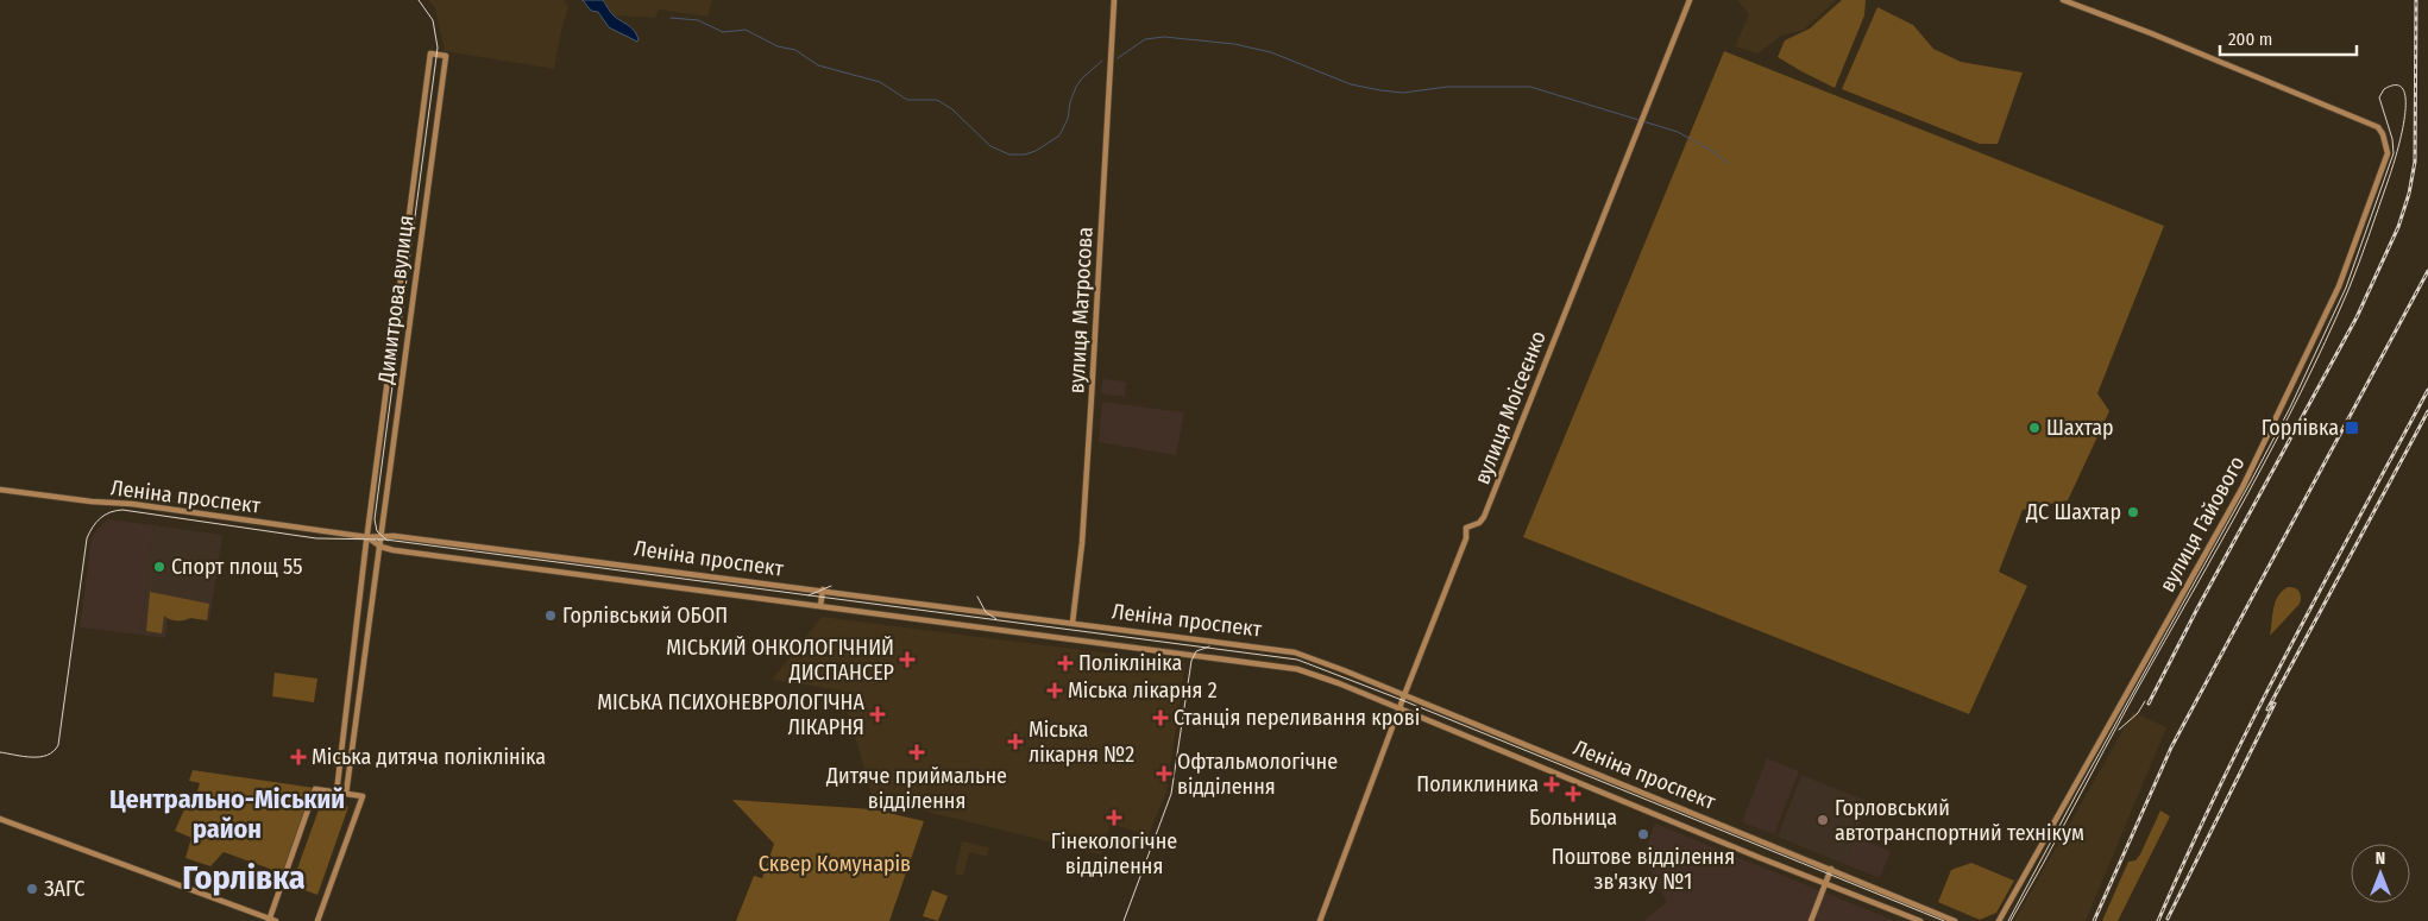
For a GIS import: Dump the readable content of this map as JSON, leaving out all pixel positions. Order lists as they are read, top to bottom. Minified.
{"streets":{"street":["Димитрова вулиця","вулиця Матросова","вулиця Моісеєнко","Леніна проспект","вулиця Гайового"]},"crossings":[["Димитрова вулиця","Леніна проспект"],["вулиця Матросова","Леніна проспект"],["вулиця Моісеєнко","Леніна проспект"]],"districts":["Центрально-Міський район","Горлівка"],"parks":["Сквер Комунарів"],"places":{"other":["Шахтар","ДС Шахтар","Спорт площ 55","Горлівський ОБОП","Горловський автотранспортний технікум","Поштове відділення зв'язку №1","ЗАГС"],"transit":["Горлівка"],"health":["МІСЬКИЙ ОНКОЛОГІЧНИЙ ДИСПАНСЕР","Поліклініка","Міська лікарня 2","МІСЬКА ПСИХОНЕВРОЛОГІЧНА ЛІКАРНЯ","Станція переливання крові","Міська лікарня №2","Дитяче приймальне відділення","Міська дитяча поліклініка","Офтальмологічне відділення","Поликлиника","Больница","Гінекологічне відділення"]},"scale_bar":"200 m","north":"top"}
